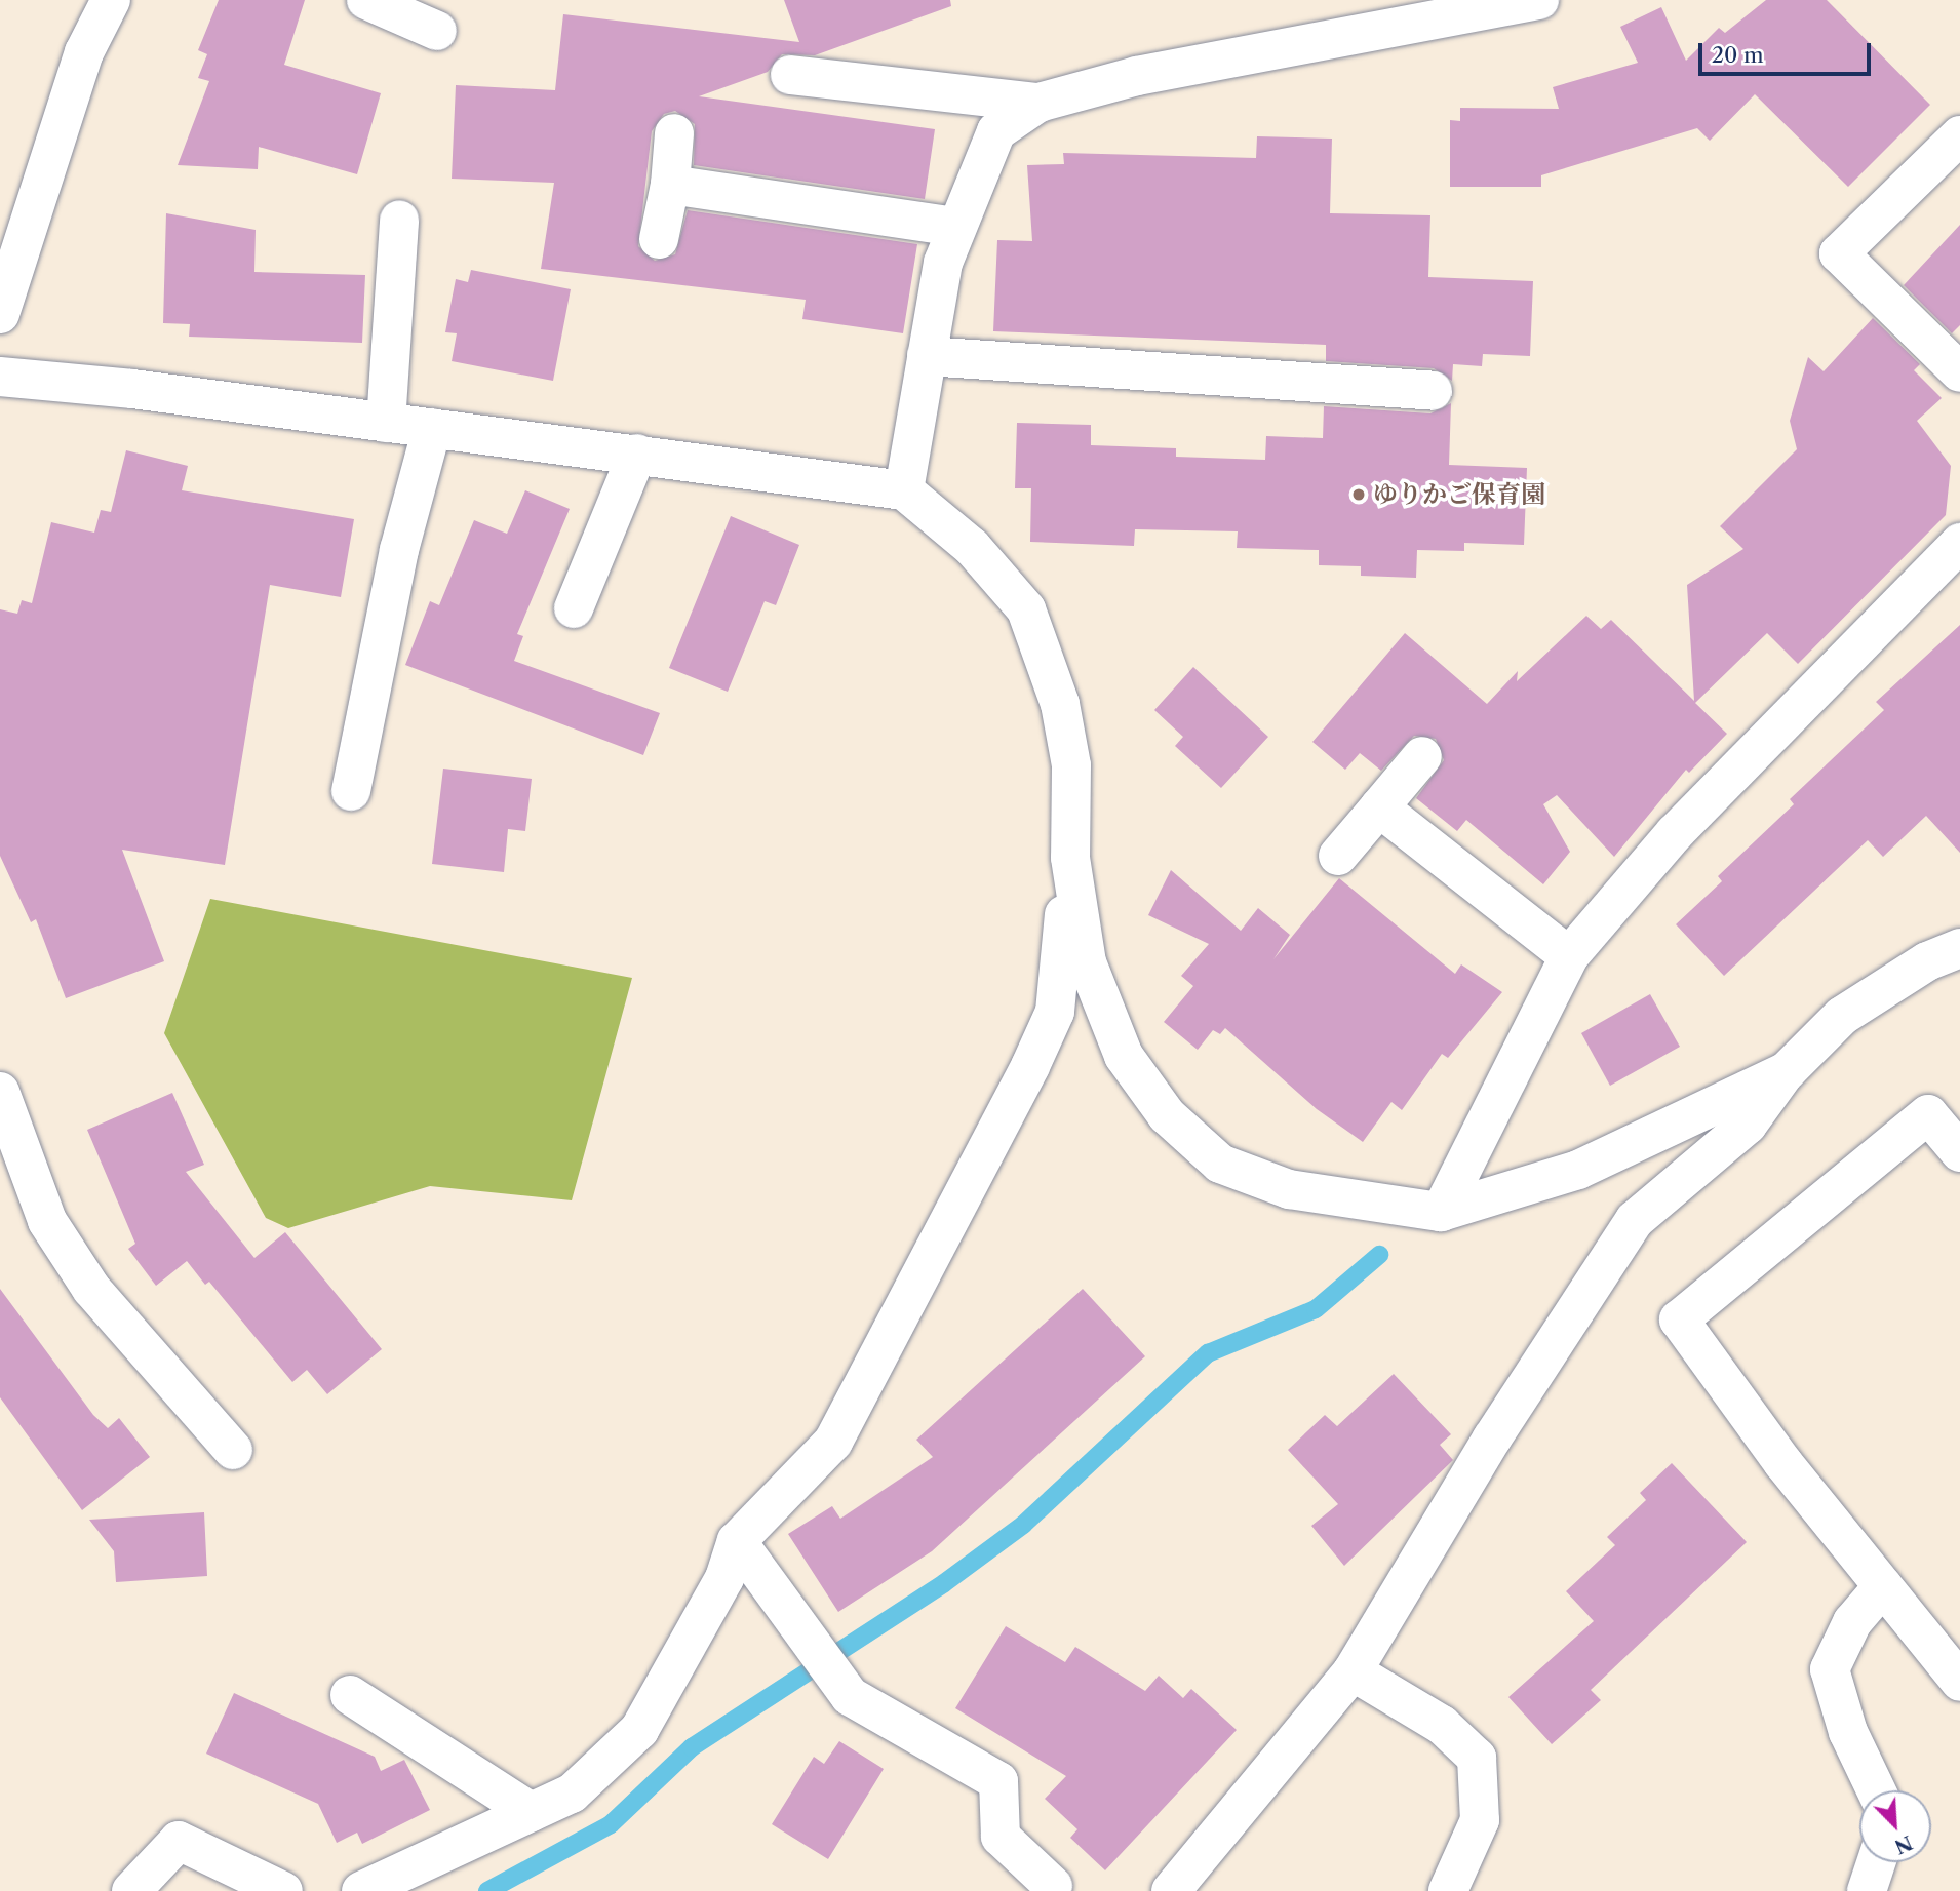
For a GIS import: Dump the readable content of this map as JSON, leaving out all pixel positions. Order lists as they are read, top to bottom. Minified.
{"places":["ゆりかご保育園"],"scale_bar":"20 m","north":"bottom right"}
